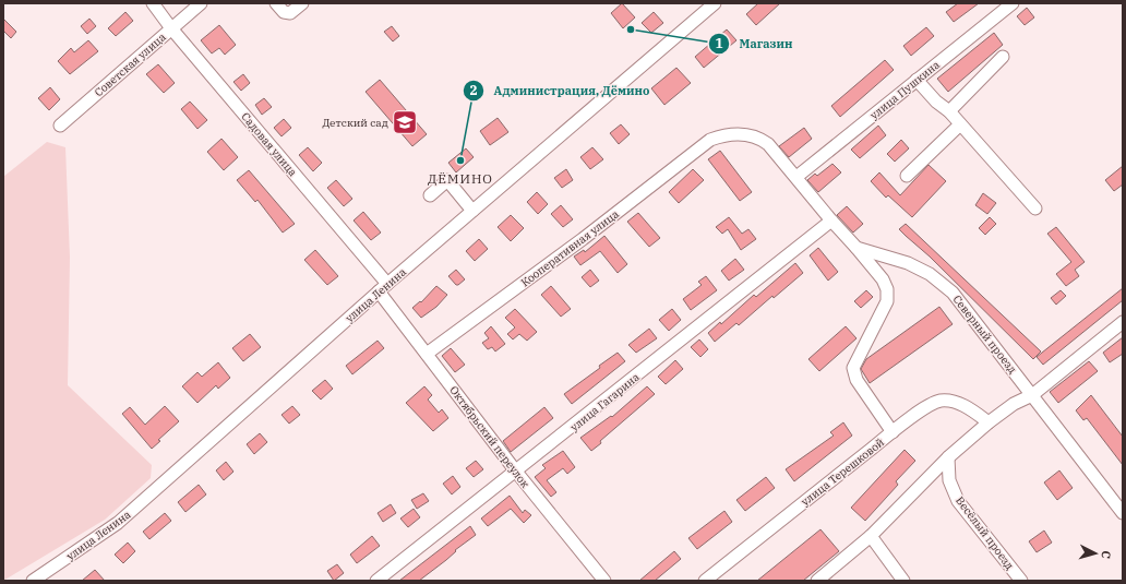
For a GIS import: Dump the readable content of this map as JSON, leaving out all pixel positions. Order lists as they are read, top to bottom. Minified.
{"streets":{"street":["Советская улица","улица Пушкина","Садовая улица","Кооперативная улица","улица Ленина","Северный проезд","улица Гагарина","Октябрьский переулок","улица Терешковой","Весёлый проезд"]},"crossings":[["Советская улица","Садовая улица"],["улица Пушкина","Кооперативная улица"],["Садовая улица","улица Ленина"],["Садовая улица","Октябрьский переулок"],["Кооперативная улица","Октябрьский переулок"],["улица Ленина","Октябрьский переулок"],["улица Гагарина","Октябрьский переулок"]],"districts":["ДЁМИНО"],"places":{"other":["Магазин","Администрация, Дёмино"],"school or university":["Детский сад"]},"north":"right"}
